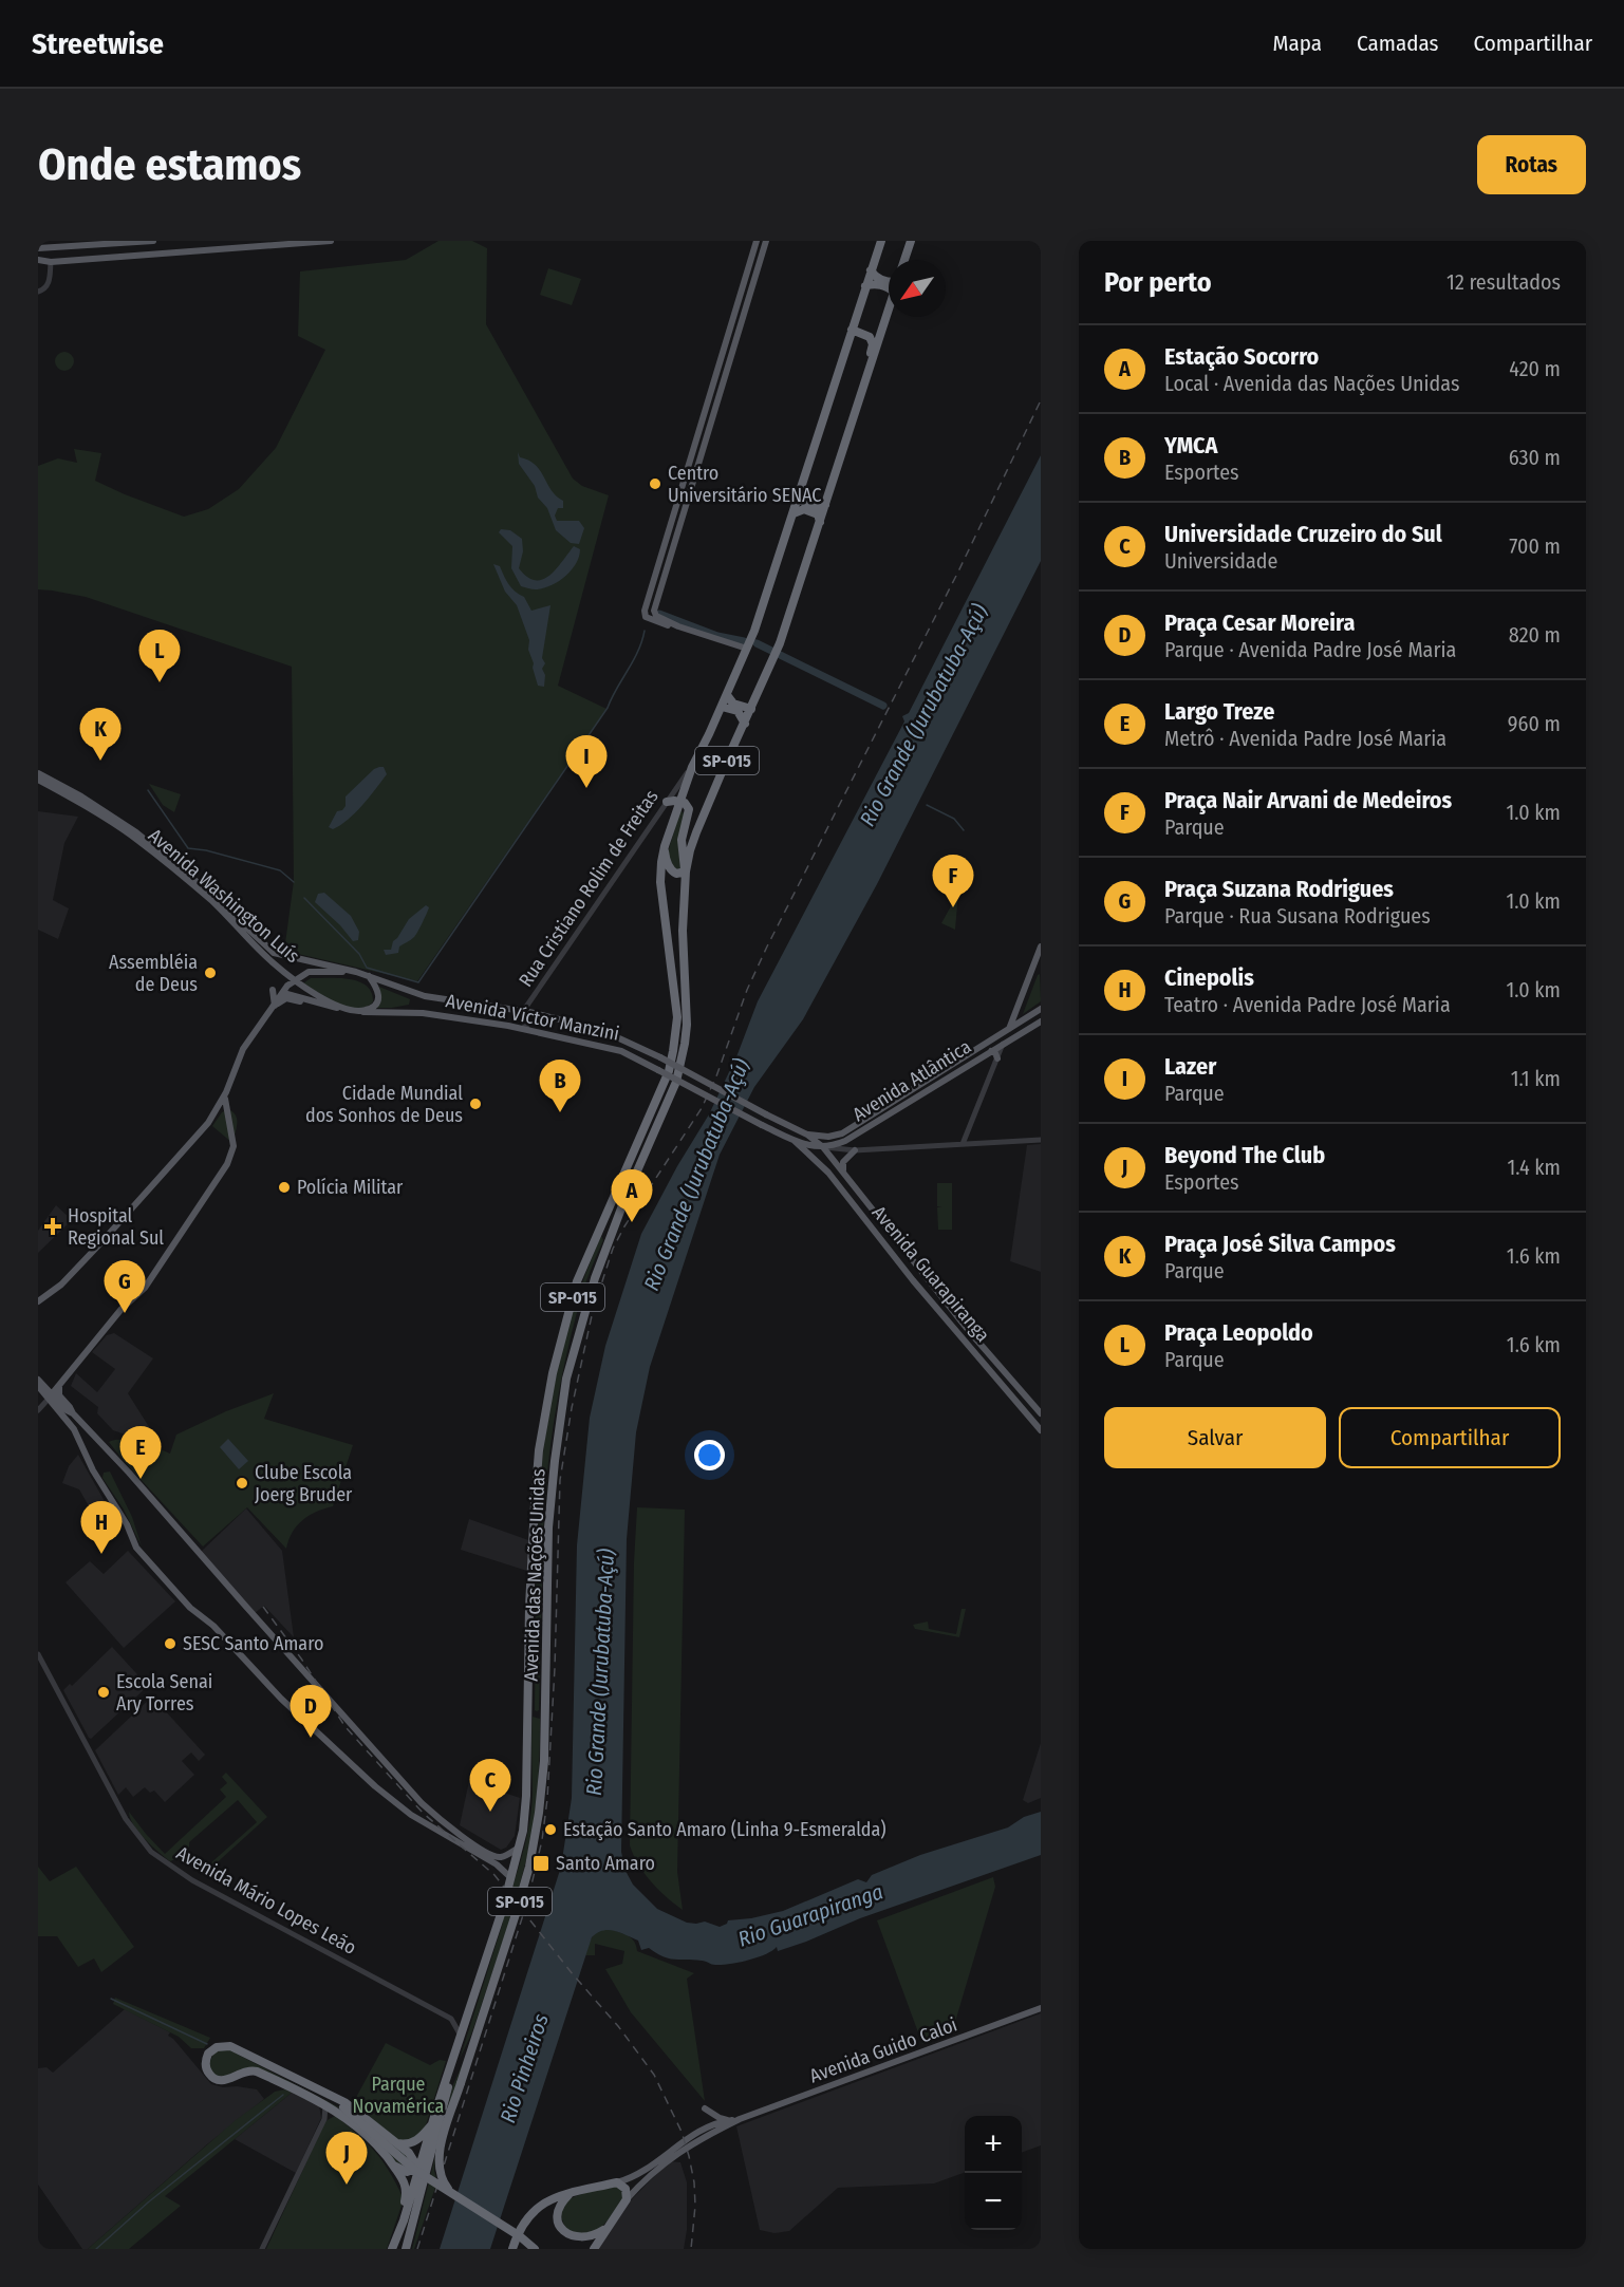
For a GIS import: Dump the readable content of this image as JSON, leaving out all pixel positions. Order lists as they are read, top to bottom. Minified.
{"streets":{"highway":["SP-015","Avenida das Nações Unidas"],"main road":["Avenida Washington Luís","Avenida Víctor Manzini","Avenida Atlântica","Avenida Guarapiranga","Avenida Guido Caloi"],"street":["Rua Cristiano Rolim de Freitas","Avenida Mário Lopes Leão"]},"crossings":[["SP-015","Rua Cristiano Rolim de Freitas"],["SP-015","Avenida das Nações Unidas"],["Rua Cristiano Rolim de Freitas","Avenida Víctor Manzini"],["Rua Cristiano Rolim de Freitas","Avenida das Nações Unidas"],["Avenida Washington Luís","Avenida Víctor Manzini"],["Avenida Víctor Manzini","Avenida Atlântica"],["Avenida Víctor Manzini","Avenida Guarapiranga"],["Avenida Atlântica","Avenida Guarapiranga"],["Avenida das Nações Unidas","Avenida Mário Lopes Leão"]],"water":["Rio Grande (Jurubatuba-Açú)","Rio Guarapiranga","Rio Pinheiros"],"parks":["Parque Novamérica"],"places":{"other":["Centro Universitário SENAC","Assembléia de Deus","Cidade Mundial dos Sonhos de Deus","Polícia Militar","Clube Escola Joerg Bruder","SESC Santo Amaro","Escola Senai Ary Torres","Estação Santo Amaro (Linha 9-Esmeralda)"],"health":["Hospital Regional Sul"],"transit":["Santo Amaro"]},"north":"bottom left","page":{"header":"Streetwise","nav":["Mapa","Camadas","Compartilhar"],"buttons":["Rotas",["Salvar","Compartilhar"]],"title":"Onde estamos","heading":["Por perto","12 resultados"],"list":[{"mark":"A","name":"Estação Socorro","note":"Local · Avenida das Nações Unidas","value":"420 m"},{"mark":"B","name":"YMCA","note":"Esportes","value":"630 m"},{"mark":"C","name":"Universidade Cruzeiro do Sul","note":"Universidade","value":"700 m"},{"mark":"D","name":"Praça Cesar Moreira","note":"Parque · Avenida Padre José Maria","value":"820 m"},{"mark":"E","name":"Largo Treze","note":"Metrô · Avenida Padre José Maria","value":"960 m"},{"mark":"F","name":"Praça Nair Arvani de Medeiros","note":"Parque","value":"1.0 km"},{"mark":"G","name":"Praça Suzana Rodrigues","note":"Parque · Rua Susana Rodrigues","value":"1.0 km"},{"mark":"H","name":"Cinepolis","note":"Teatro · Avenida Padre José Maria","value":"1.0 km"},{"mark":"I","name":"Lazer","note":"Parque","value":"1.1 km"},{"mark":"J","name":"Beyond The Club","note":"Esportes","value":"1.4 km"},{"mark":"K","name":"Praça José Silva Campos","note":"Parque","value":"1.6 km"},{"mark":"L","name":"Praça Leopoldo","note":"Parque","value":"1.6 km"}],"pins":["L","K","I","F","B","A","G","E","H","D","C","J"],"map_buttons":["+","−"]}}
